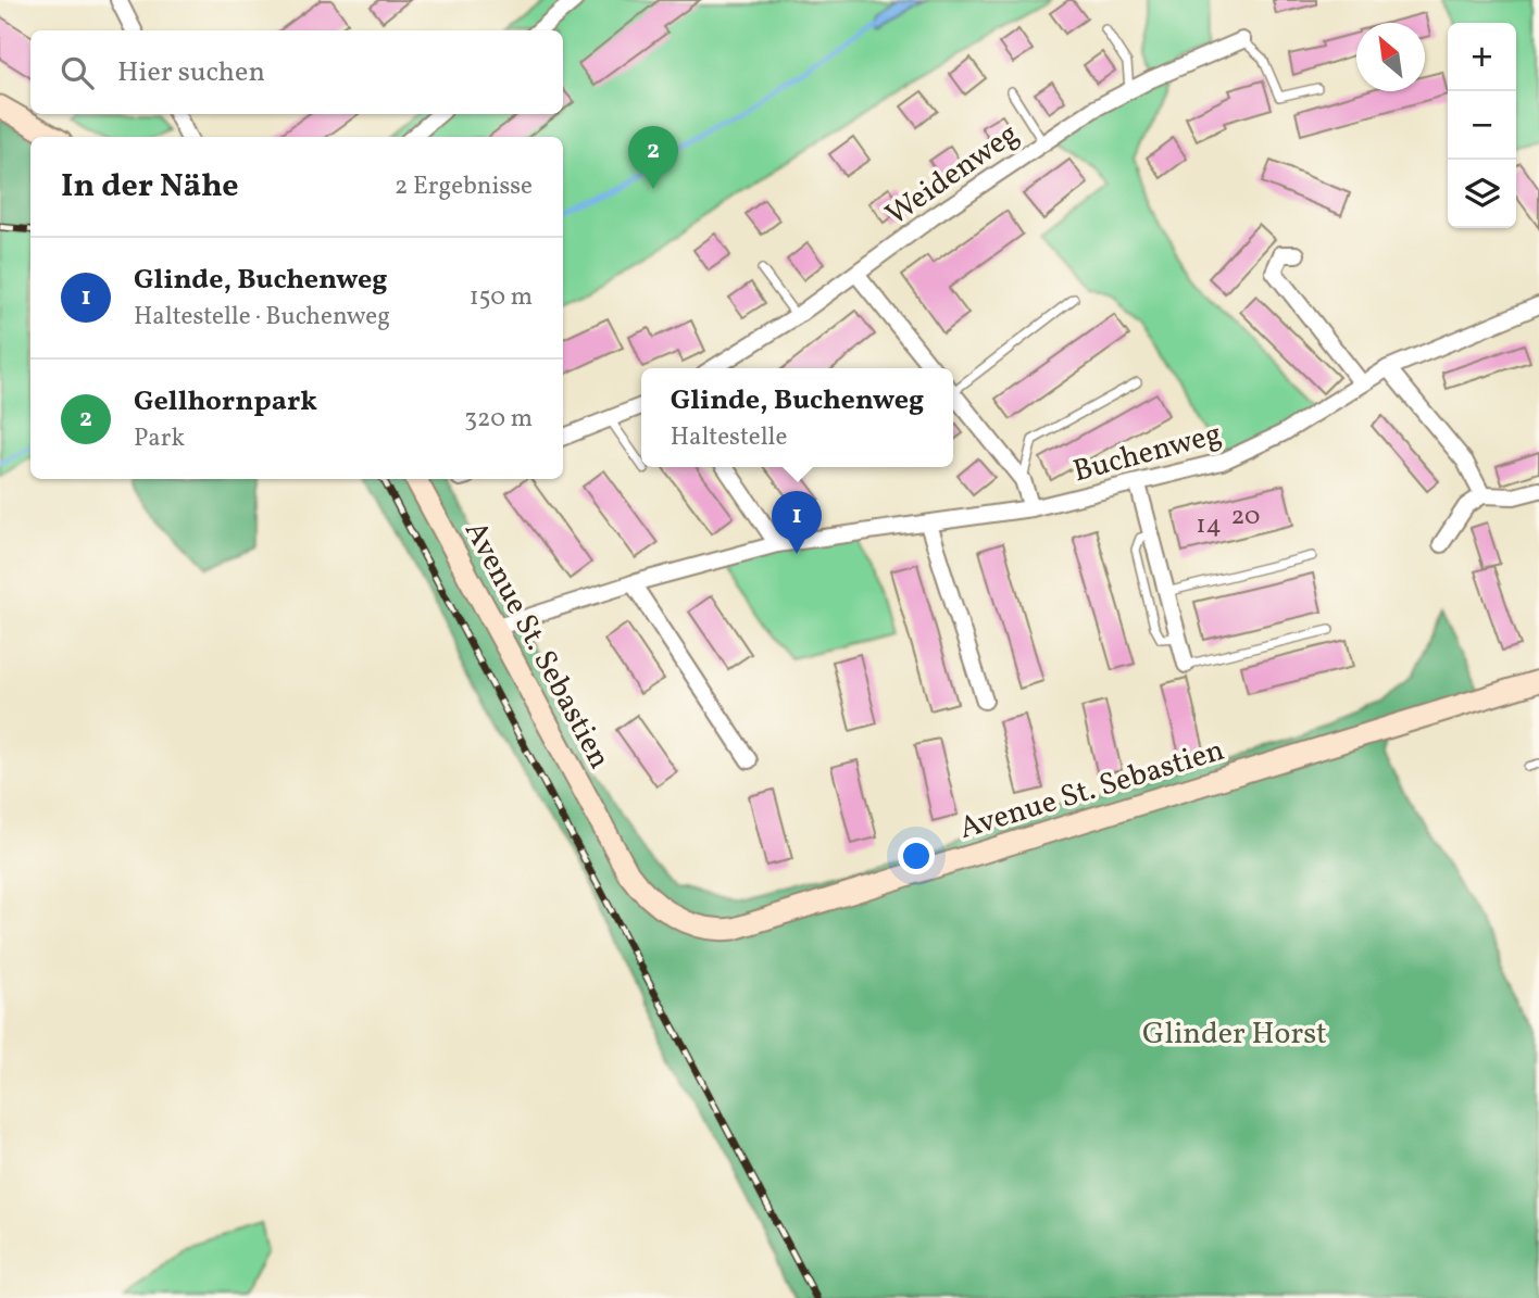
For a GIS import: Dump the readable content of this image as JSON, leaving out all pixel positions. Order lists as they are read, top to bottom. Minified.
{"streets":{"main road":["Avenue St. Sebastien"],"street":["Weidenweg","Buchenweg"]},"crossings":[["Buchenweg","Avenue St. Sebastien"]],"parks":["Glinder Horst"],"house_numbers":["20","14"],"north":"top left","page":{"map_buttons":["+","−"],"search":"Hier suchen","pins":["2","1"],"heading":["In der Nähe","2 Ergebnisse"],"list":[{"mark":"1","name":"Glinde, Buchenweg","note":"Haltestelle · Buchenweg","value":"150 m"},{"mark":"2","name":"Gellhornpark","note":"Park","value":"320 m"}],"popup":["Glinde, Buchenweg","Haltestelle"]}}
